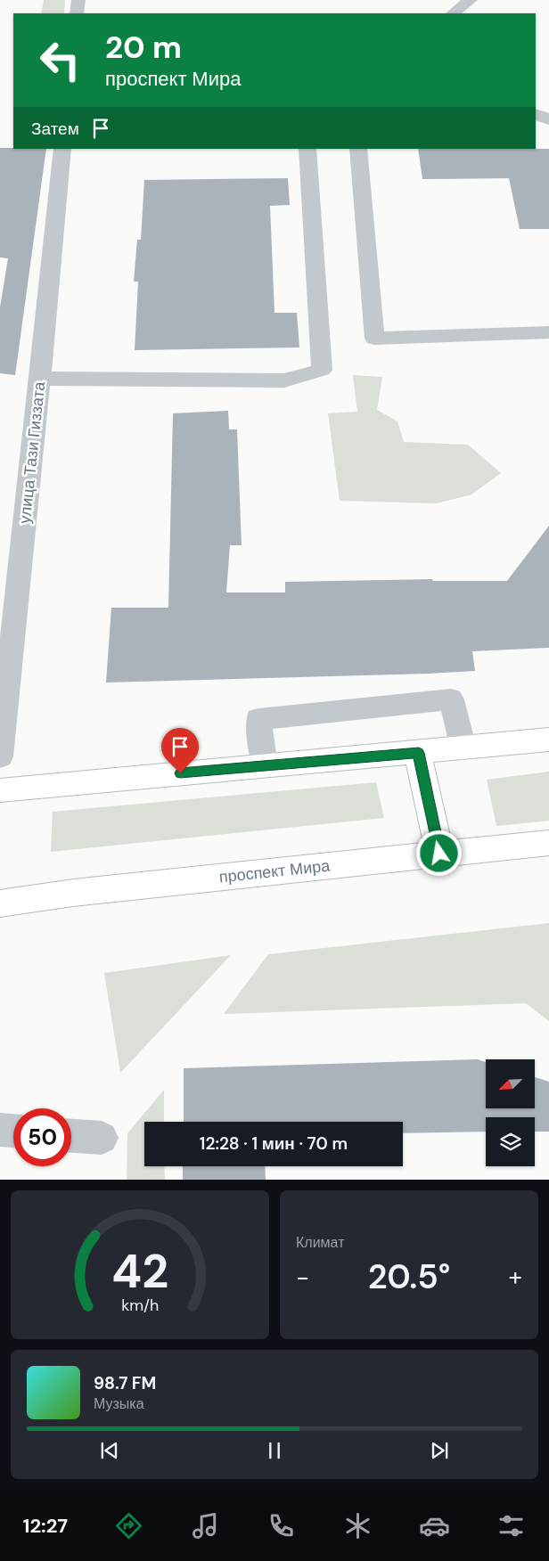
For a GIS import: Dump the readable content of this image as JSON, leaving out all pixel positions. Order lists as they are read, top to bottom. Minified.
{"streets":{"main road":["проспект Мира"],"street":["улица Тази Гиззата"]},"north":"bottom left","page":{"turn":["20 m","проспект Мира"],"then":"Затем","limit":"50","trip":"12:28 · 1 мин · 70 m","tile":"Климат","heat":["−","20.5°","+"],"song":["98.7 FM","Музыка"],"tabs":"12:27","gauge":["42","km/h"]}}
